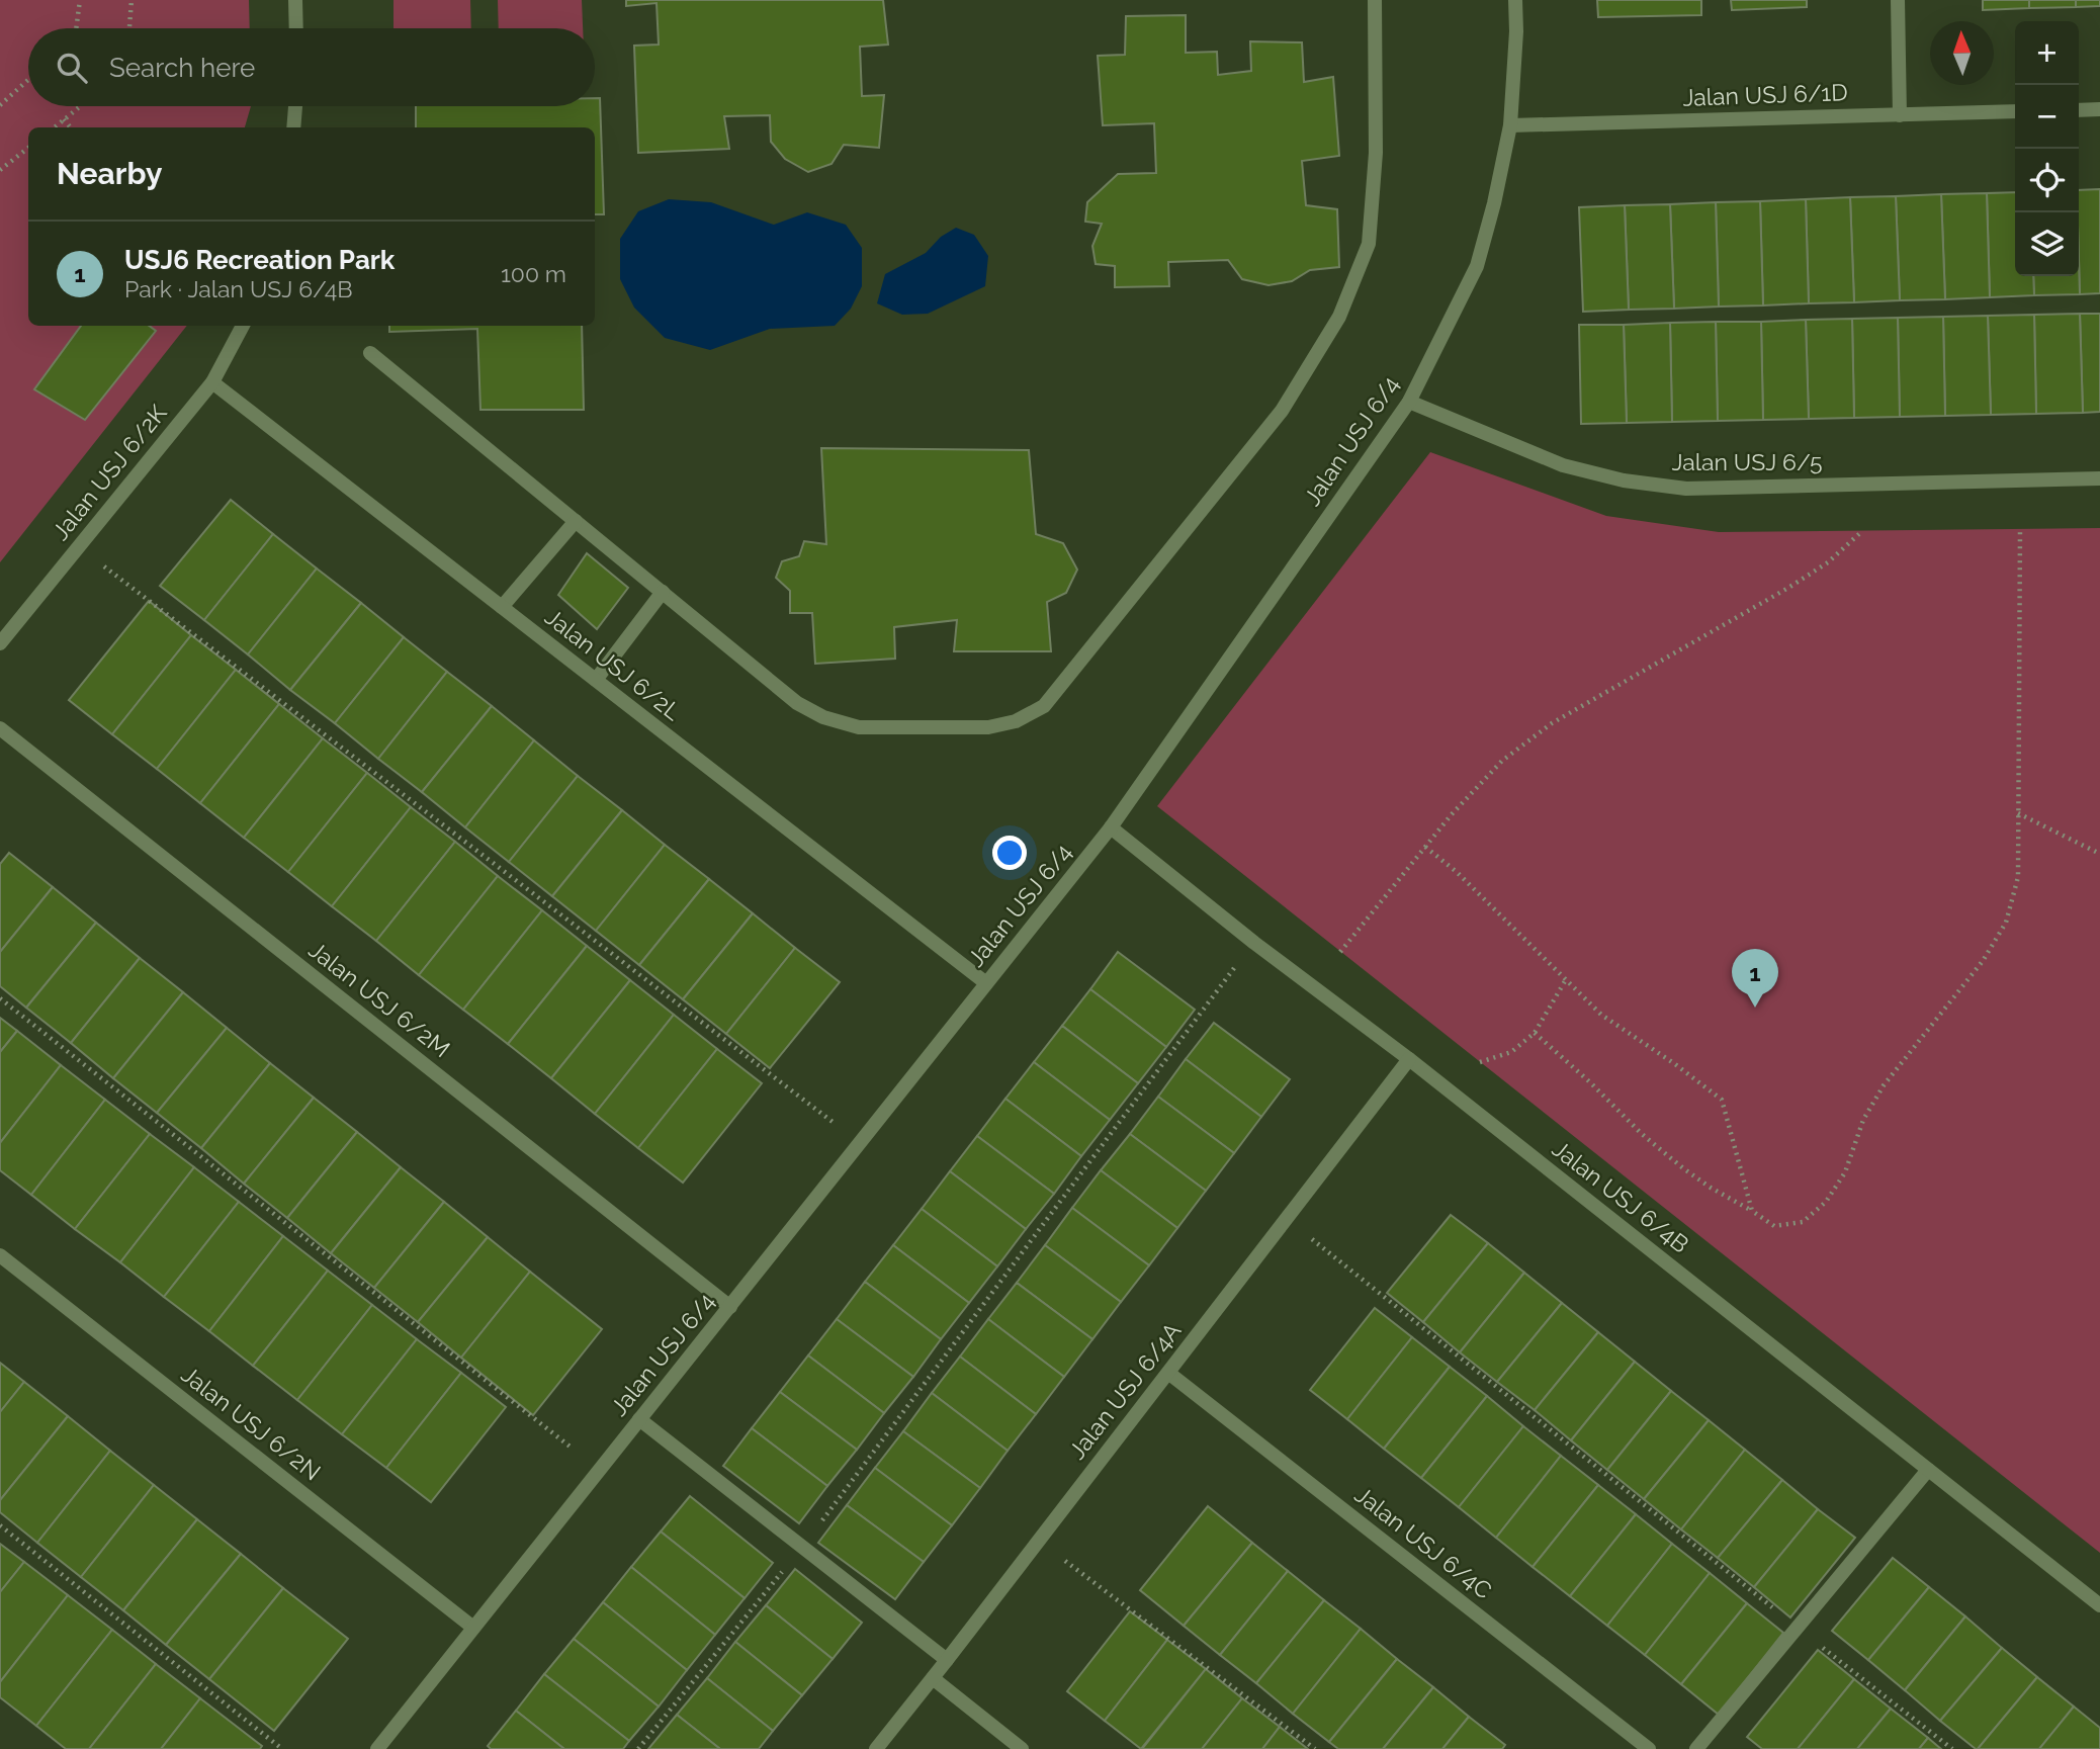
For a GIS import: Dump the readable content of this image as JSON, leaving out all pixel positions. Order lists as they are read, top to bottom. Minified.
{"streets":{"street":["Jalan USJ 6/1D","Jalan USJ 6/4","Jalan USJ 6/5","Jalan USJ 6/2K","Jalan USJ 6/2L","Jalan USJ 6/2M","Jalan USJ 6/4B","Jalan USJ 6/4A","Jalan USJ 6/2N","Jalan USJ 6/4C"]},"crossings":[["Jalan USJ 6/1D","Jalan USJ 6/4"],["Jalan USJ 6/4","Jalan USJ 6/5"],["Jalan USJ 6/4","Jalan USJ 6/2L"],["Jalan USJ 6/4","Jalan USJ 6/2M"],["Jalan USJ 6/4","Jalan USJ 6/4B"],["Jalan USJ 6/4","Jalan USJ 6/2N"],["Jalan USJ 6/2K","Jalan USJ 6/2L"],["Jalan USJ 6/4B","Jalan USJ 6/4A"],["Jalan USJ 6/4A","Jalan USJ 6/4C"]],"north":"top","page":{"map_buttons":["+","−"],"search":"Search here","heading":"Nearby","list":[{"mark":"1","name":"USJ6 Recreation Park","note":"Park · Jalan USJ 6/4B","value":"100 m"}],"pins":"1"}}
